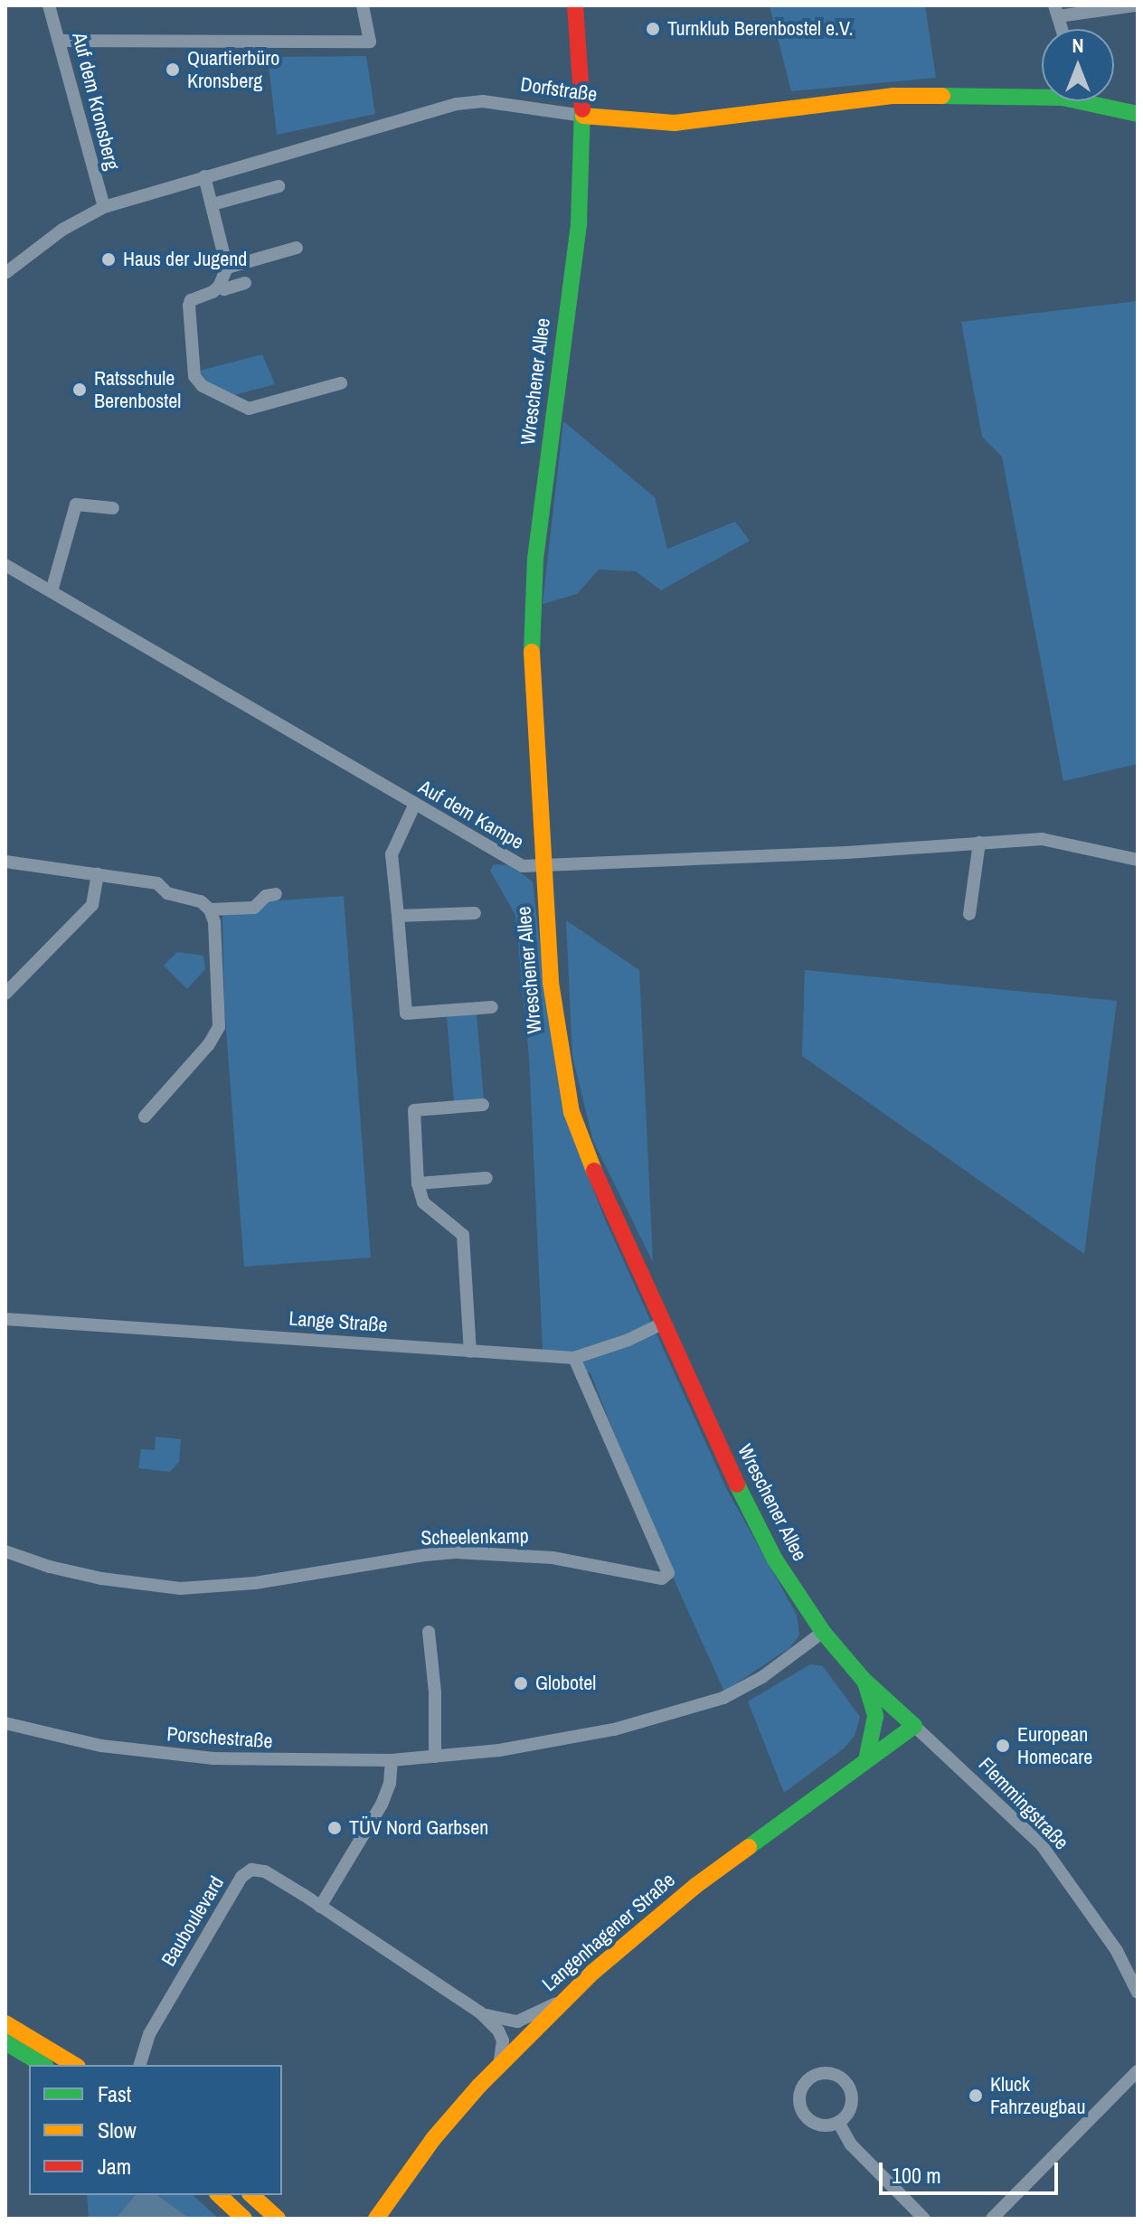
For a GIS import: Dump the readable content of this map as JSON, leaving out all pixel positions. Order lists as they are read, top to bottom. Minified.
{"streets":{"street":["Dorfstraße","Auf dem Kronsberg","Wreschener Allee","Auf dem Kampe","Lange Straße","Scheelenkamp","Porschestraße","Flemmingstraße","Bauboulevard","Langenhagener Straße"]},"crossings":[["Dorfstraße","Auf dem Kronsberg"],["Dorfstraße","Wreschener Allee"],["Wreschener Allee","Auf dem Kampe"],["Wreschener Allee","Lange Straße"],["Wreschener Allee","Porschestraße"],["Wreschener Allee","Flemmingstraße"],["Wreschener Allee","Langenhagener Straße"],["Lange Straße","Scheelenkamp"],["Flemmingstraße","Langenhagener Straße"],["Bauboulevard","Langenhagener Straße"]],"places":["Turnklub Berenbostel e.V.","Quartierbüro Kronsberg","Haus der Jugend","Ratsschule Berenbostel","Globotel","European Homecare","TÜV Nord Garbsen","Kluck Fahrzeugbau"],"legend":["Fast","Slow","Jam"],"scale_bar":"100 m","north":"top"}
